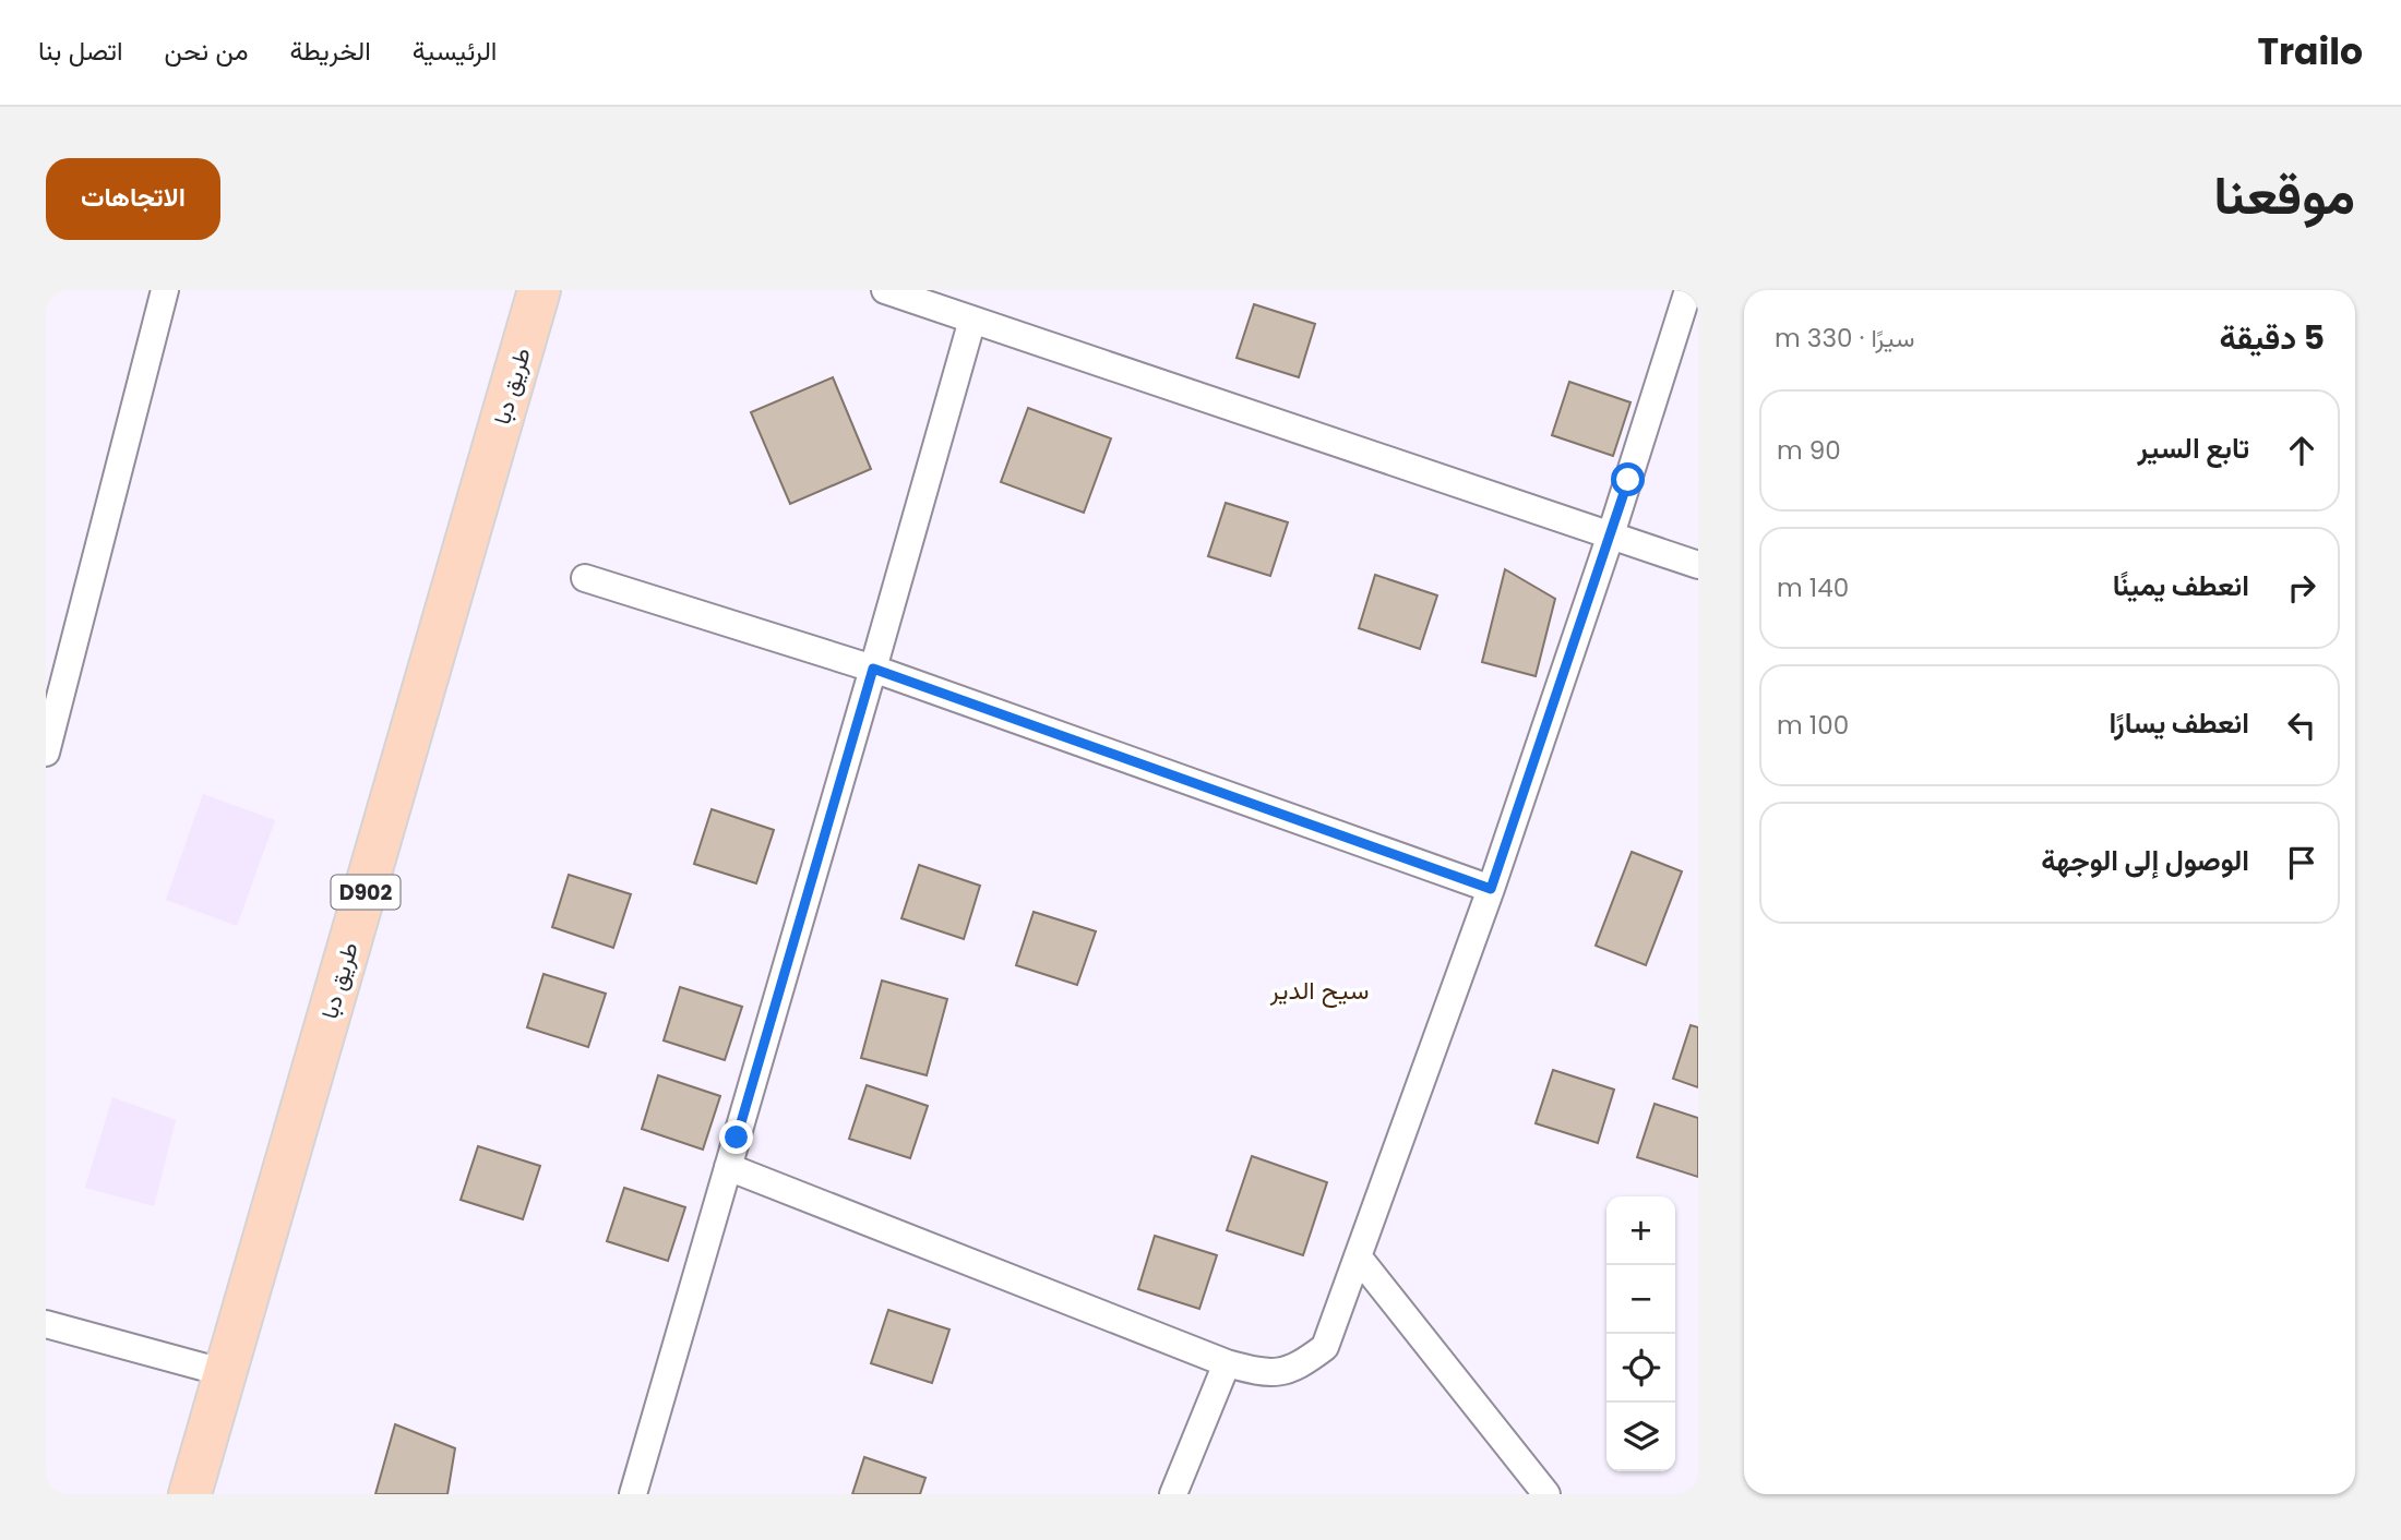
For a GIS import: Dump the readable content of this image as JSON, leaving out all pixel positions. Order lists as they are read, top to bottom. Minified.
{"streets":{"main road":["طريق دبا","D902"]},"districts":["سيح الدير"],"page":{"header":"Trailo","nav":["الرئيسية","الخريطة","من نحن","اتصل بنا"],"title":"موقعنا","buttons":"الاتجاهات","heading":["5 دقيقة","سيرًا · 330 m"],"list":[["تابع السير","90 m"],["انعطف يمينًا","140 m"],["انعطف يسارًا","100 m"],"الوصول إلى الوجهة"],"map_buttons":["+","−"]}}
